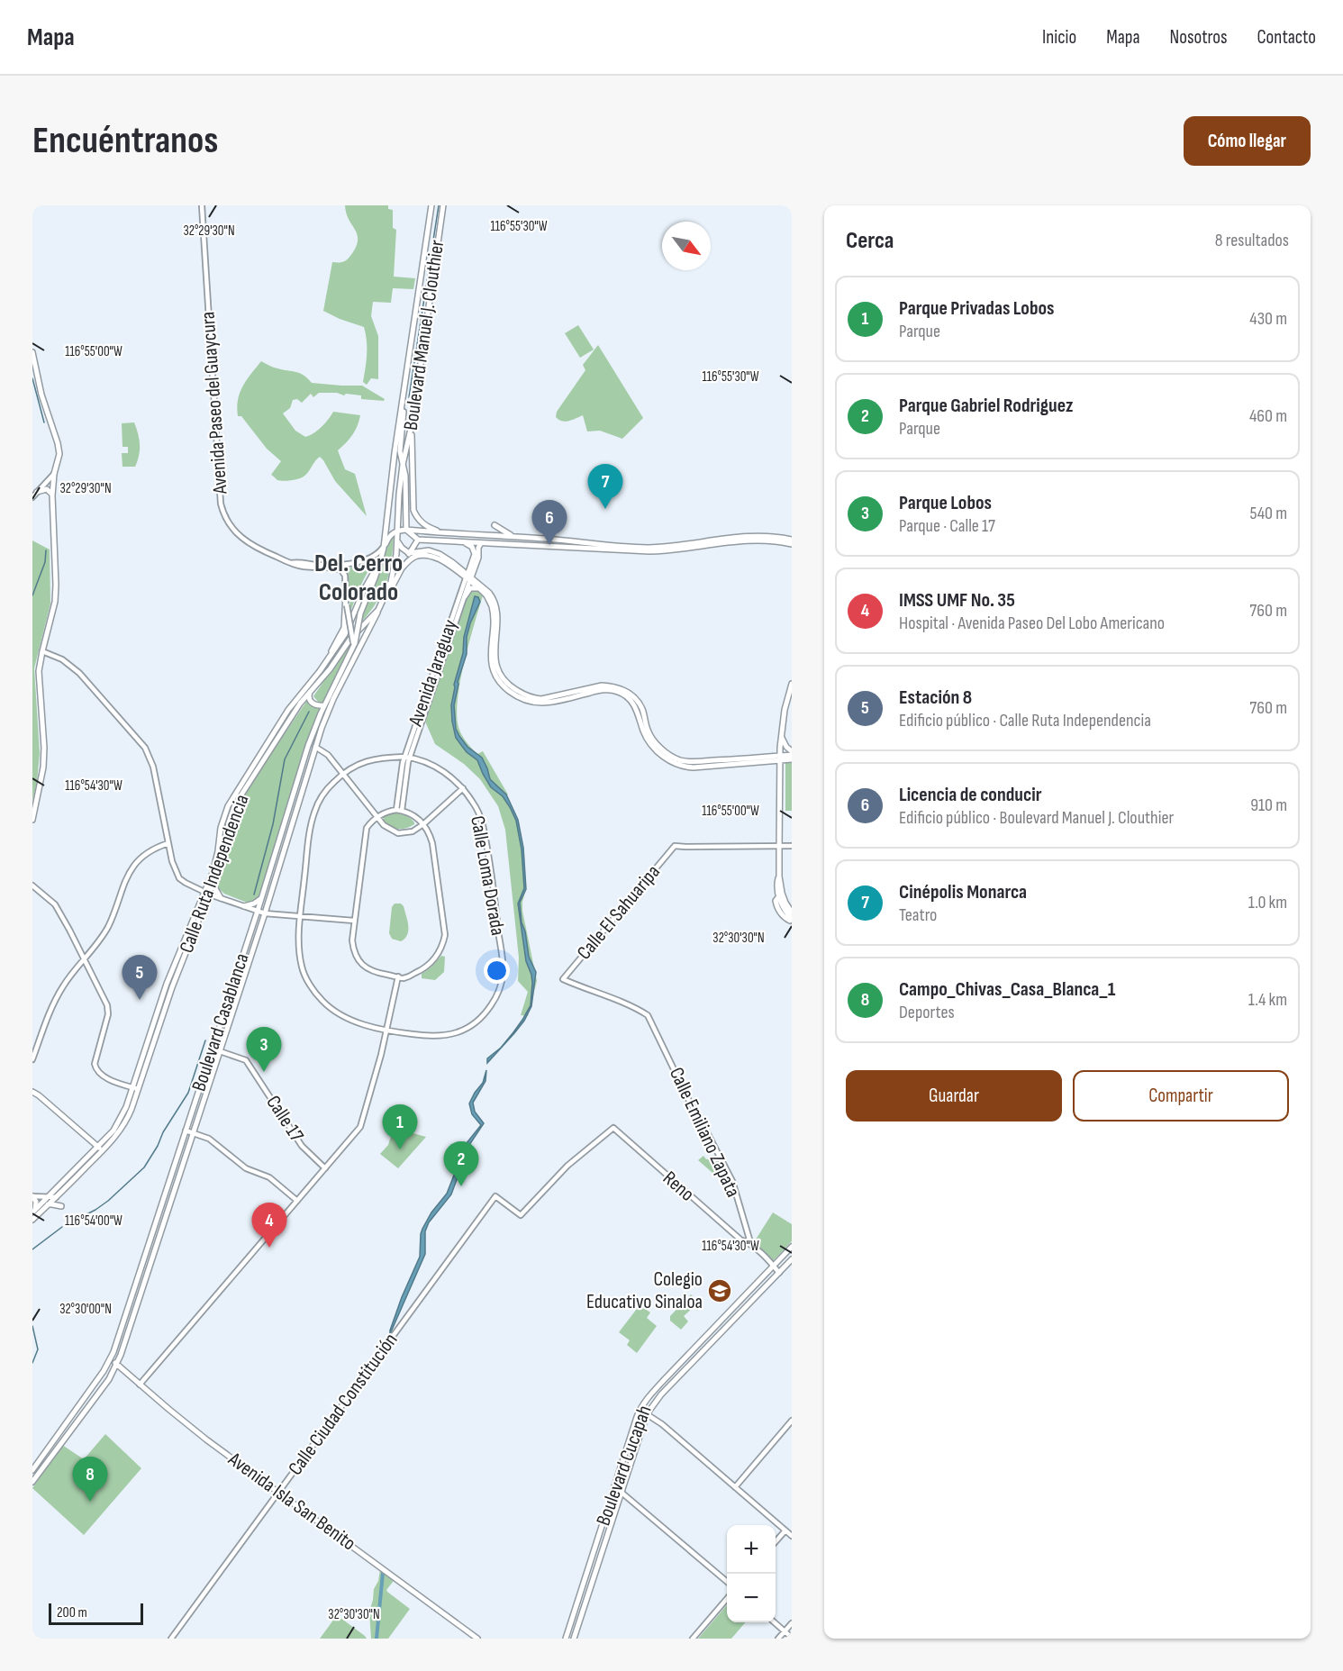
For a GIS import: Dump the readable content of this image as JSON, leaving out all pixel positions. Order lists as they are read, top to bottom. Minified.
{"streets":{"main road":["Boulevard Manuel J. Clouthier","Avenida Jaraguay","Calle Ruta Independencia","Boulevard Casablanca","Boulevard Cucapah","Avenida Isla San Benito"],"street":["Avenida Paseo del Guaycura","Calle Loma Dorada","Calle El Sahuaripa","Calle 17","Calle Emiliano Zapata","Reno","Calle Ciudad Constitución"]},"crossings":[["Boulevard Manuel J. Clouthier","Avenida Paseo del Guaycura"],["Boulevard Manuel J. Clouthier","Calle Ruta Independencia"],["Boulevard Manuel J. Clouthier","Boulevard Casablanca"],["Avenida Paseo del Guaycura","Boulevard Casablanca"],["Avenida Jaraguay","Calle Loma Dorada"],["Calle Ruta Independencia","Boulevard Casablanca"],["Calle El Sahuaripa","Calle Emiliano Zapata"],["Boulevard Casablanca","Calle 17"],["Boulevard Casablanca","Avenida Isla San Benito"],["Calle Emiliano Zapata","Reno"],["Reno","Calle Ciudad Constitución"],["Reno","Boulevard Cucapah"],["Calle Ciudad Constitución","Avenida Isla San Benito"]],"districts":["Del. Cerro Colorado"],"places":{"school or university":["Colegio Educativo Sinaloa"]},"scale_bar":"200 m","north":"bottom right","page":{"header":"Mapa","nav":["Inicio","Mapa","Nosotros","Contacto"],"buttons":["Cómo llegar",["Guardar","Compartir"]],"title":"Encuéntranos","heading":["Cerca","8 resultados"],"list":[{"mark":"1","name":"Parque Privadas Lobos","note":"Parque","value":"430 m"},{"mark":"2","name":"Parque Gabriel Rodriguez","note":"Parque","value":"460 m"},{"mark":"3","name":"Parque Lobos","note":"Parque · Calle 17","value":"540 m"},{"mark":"4","name":"IMSS UMF No. 35","note":"Hospital · Avenida Paseo Del Lobo Americano","value":"760 m"},{"mark":"5","name":"Estación 8","note":"Edificio público · Calle Ruta Independencia","value":"760 m"},{"mark":"6","name":"Licencia de conducir","note":"Edificio público · Boulevard Manuel J. Clouthier","value":"910 m"},{"mark":"7","name":"Cinépolis Monarca","note":"Teatro","value":"1.0 km"},{"mark":"8","name":"Campo_Chivas_Casa_Blanca_1","note":"Deportes","value":"1.4 km"}],"pins":["7","6","5","3","1","2","4","8"],"map_buttons":["+","−"],"scale":"200 m"},"coordinates":["116°55'30\"W","32°29'30\"N","116°55'00\"W","116°54'30\"W","32°30'30\"N","116°54'00\"W","32°30'00\"N"]}
